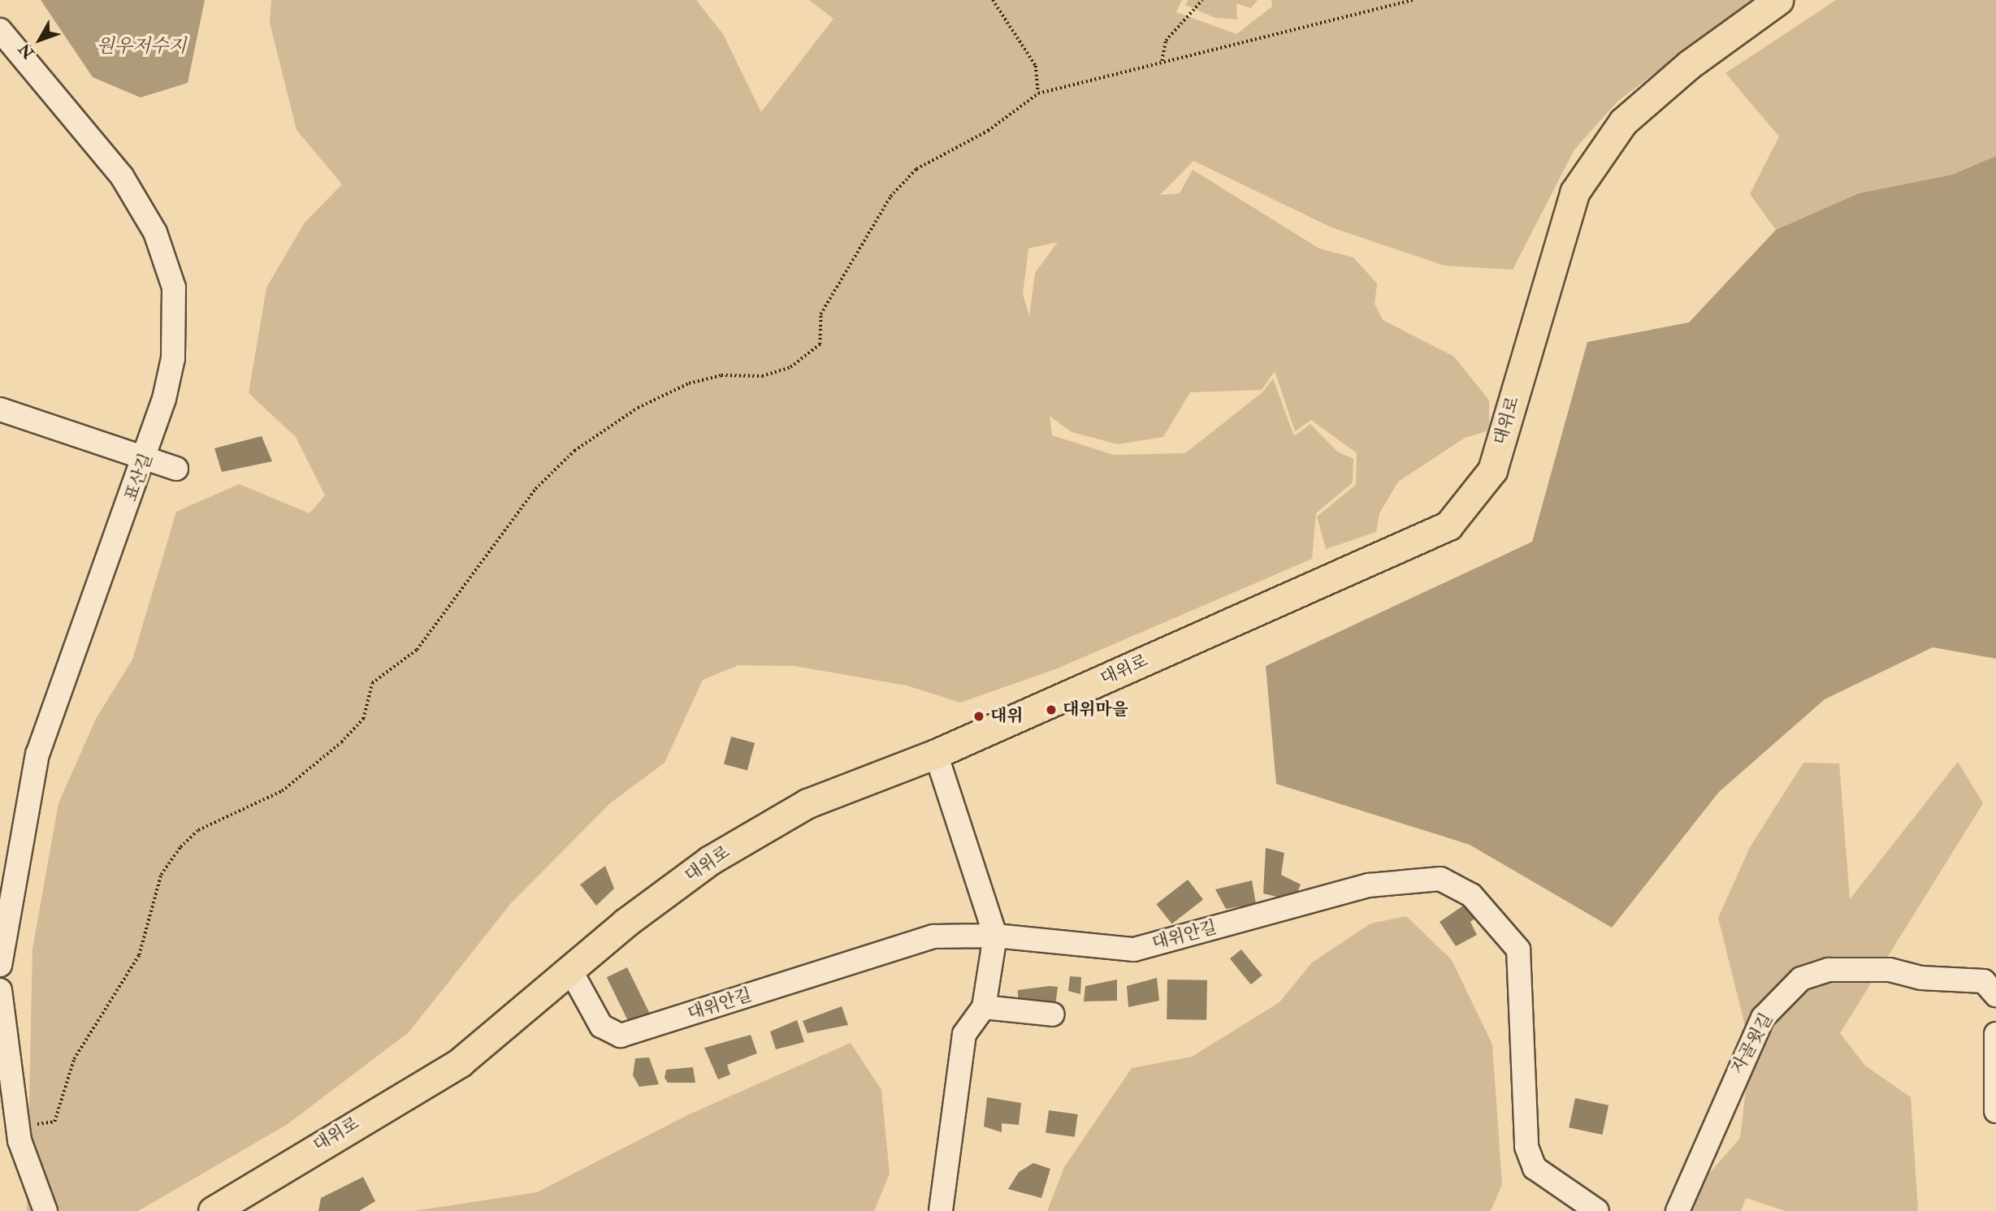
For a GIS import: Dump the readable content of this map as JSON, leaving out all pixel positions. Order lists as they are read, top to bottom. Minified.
{"streets":{"main road":["대위로"],"street":["표산길","대위안길","자골윗길"]},"crossings":[["대위로","대위안길"]],"water":["원우저수지"],"places":["대위마을","대위"],"north":"bottom left"}
